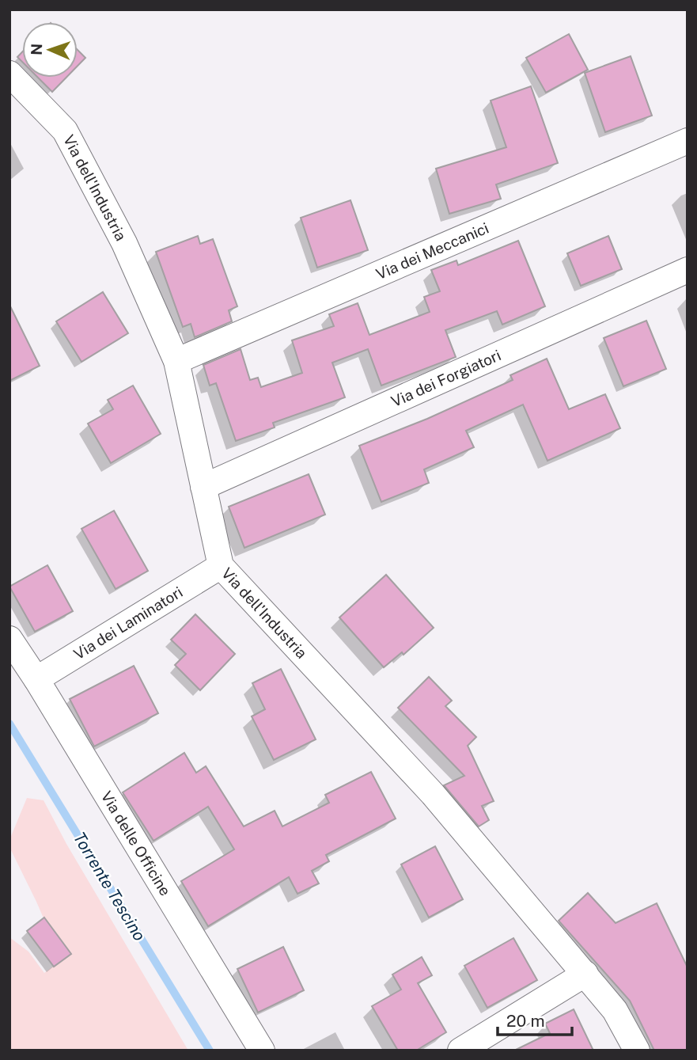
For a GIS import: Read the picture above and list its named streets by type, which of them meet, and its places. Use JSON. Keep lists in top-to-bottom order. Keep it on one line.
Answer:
{"streets":{"street":["Via dell'Industria","Via dei Meccanici","Via dei Forgiatori","Via dei Laminatori","Via delle Officine"]},"crossings":[["Via dell'Industria","Via dei Meccanici"],["Via dell'Industria","Via dei Forgiatori"],["Via dell'Industria","Via dei Laminatori"],["Via dei Laminatori","Via delle Officine"]],"water":["Torrente Tescino"],"scale_bar":"20 m","north":"left"}
